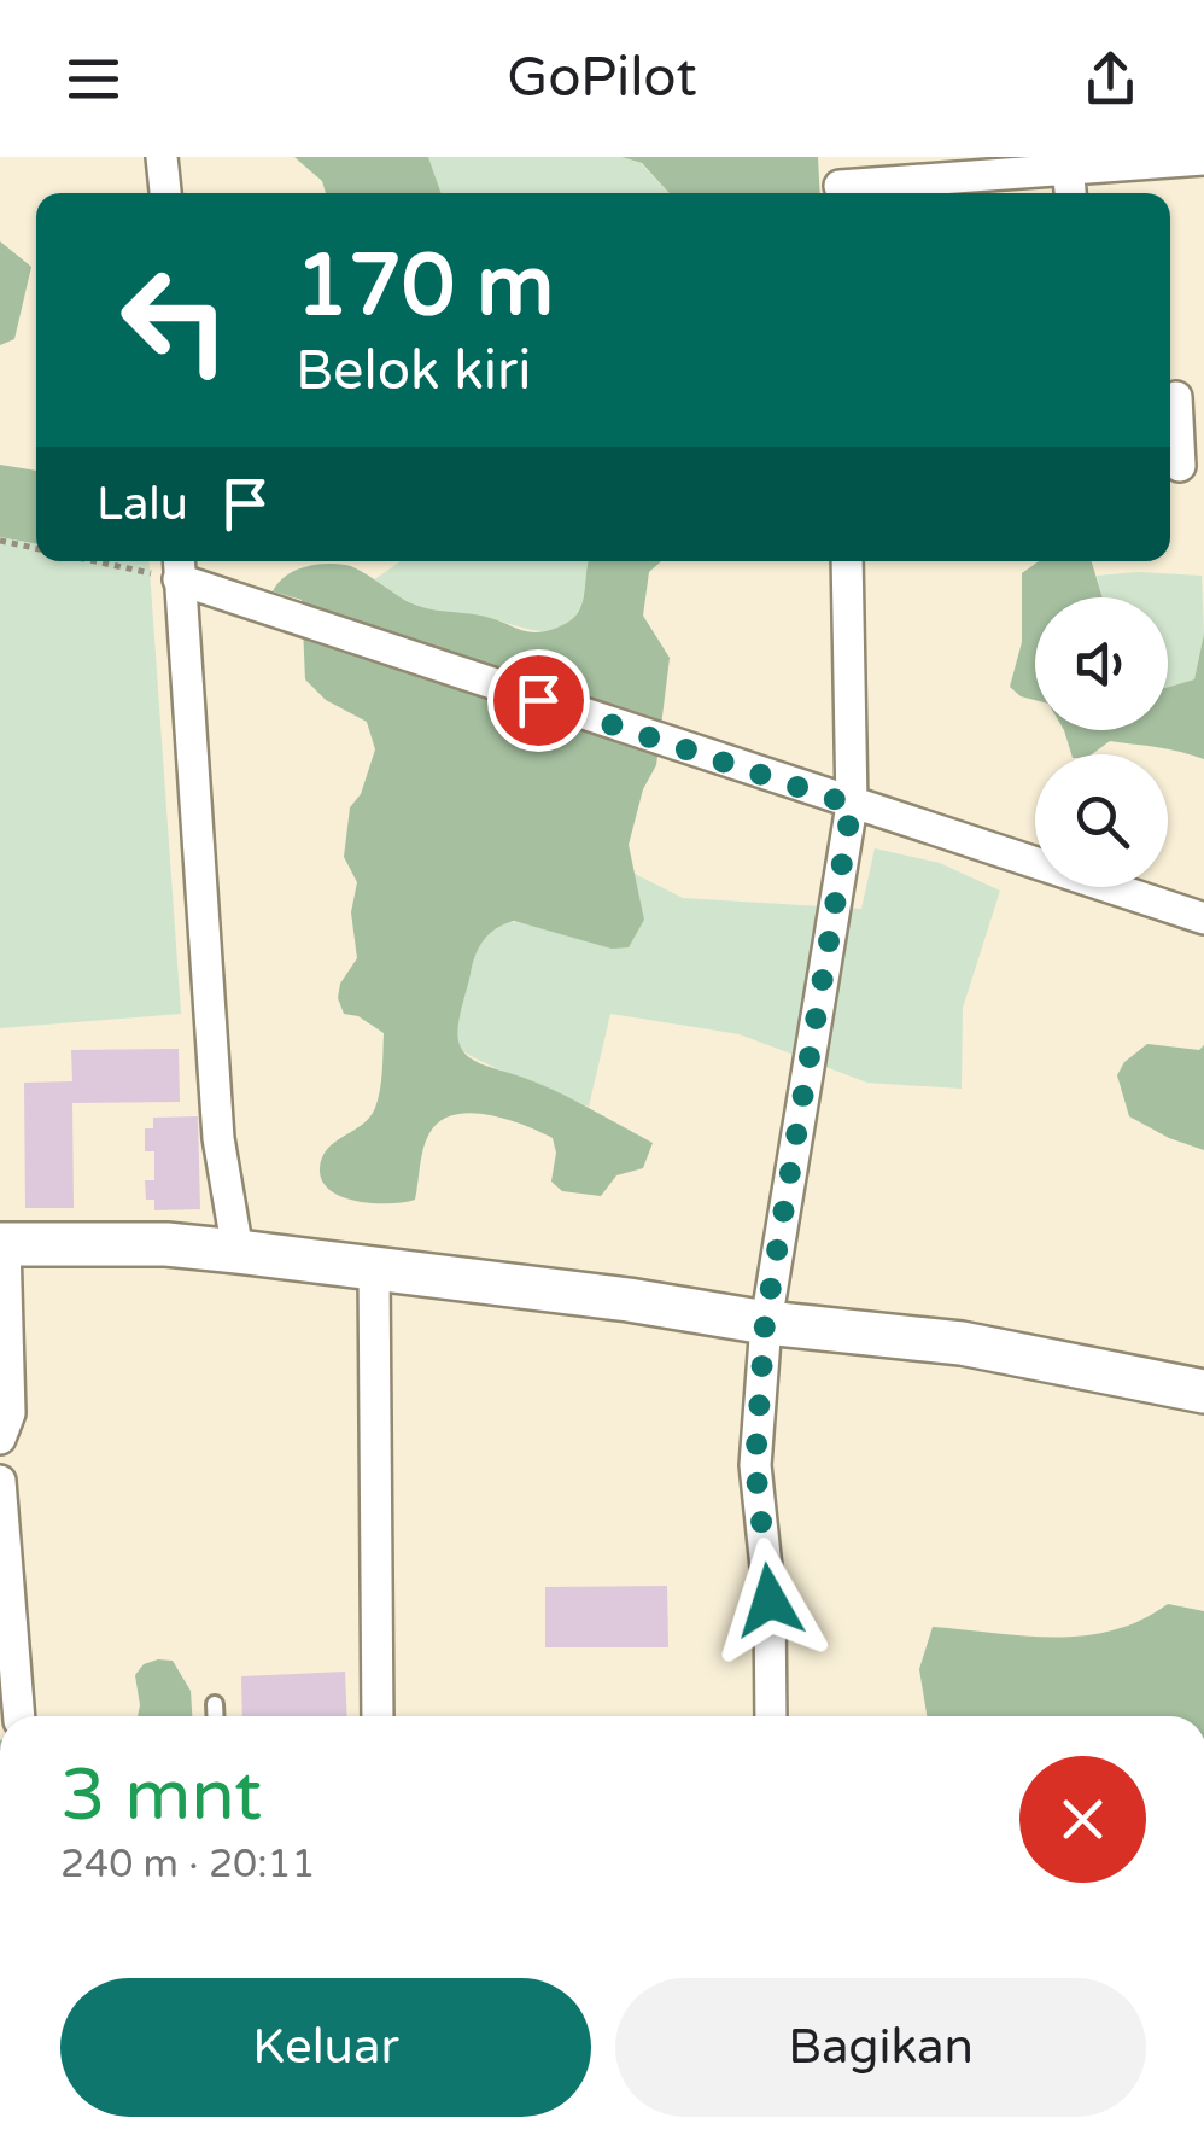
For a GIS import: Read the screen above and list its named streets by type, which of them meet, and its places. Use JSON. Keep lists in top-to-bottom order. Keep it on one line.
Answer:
{"page":{"header":"GoPilot","turn":["170 m","Belok kiri"],"then":"Lalu","heading":["3 mnt","240 m · 20:11"],"buttons":["Keluar","Bagikan"]}}
